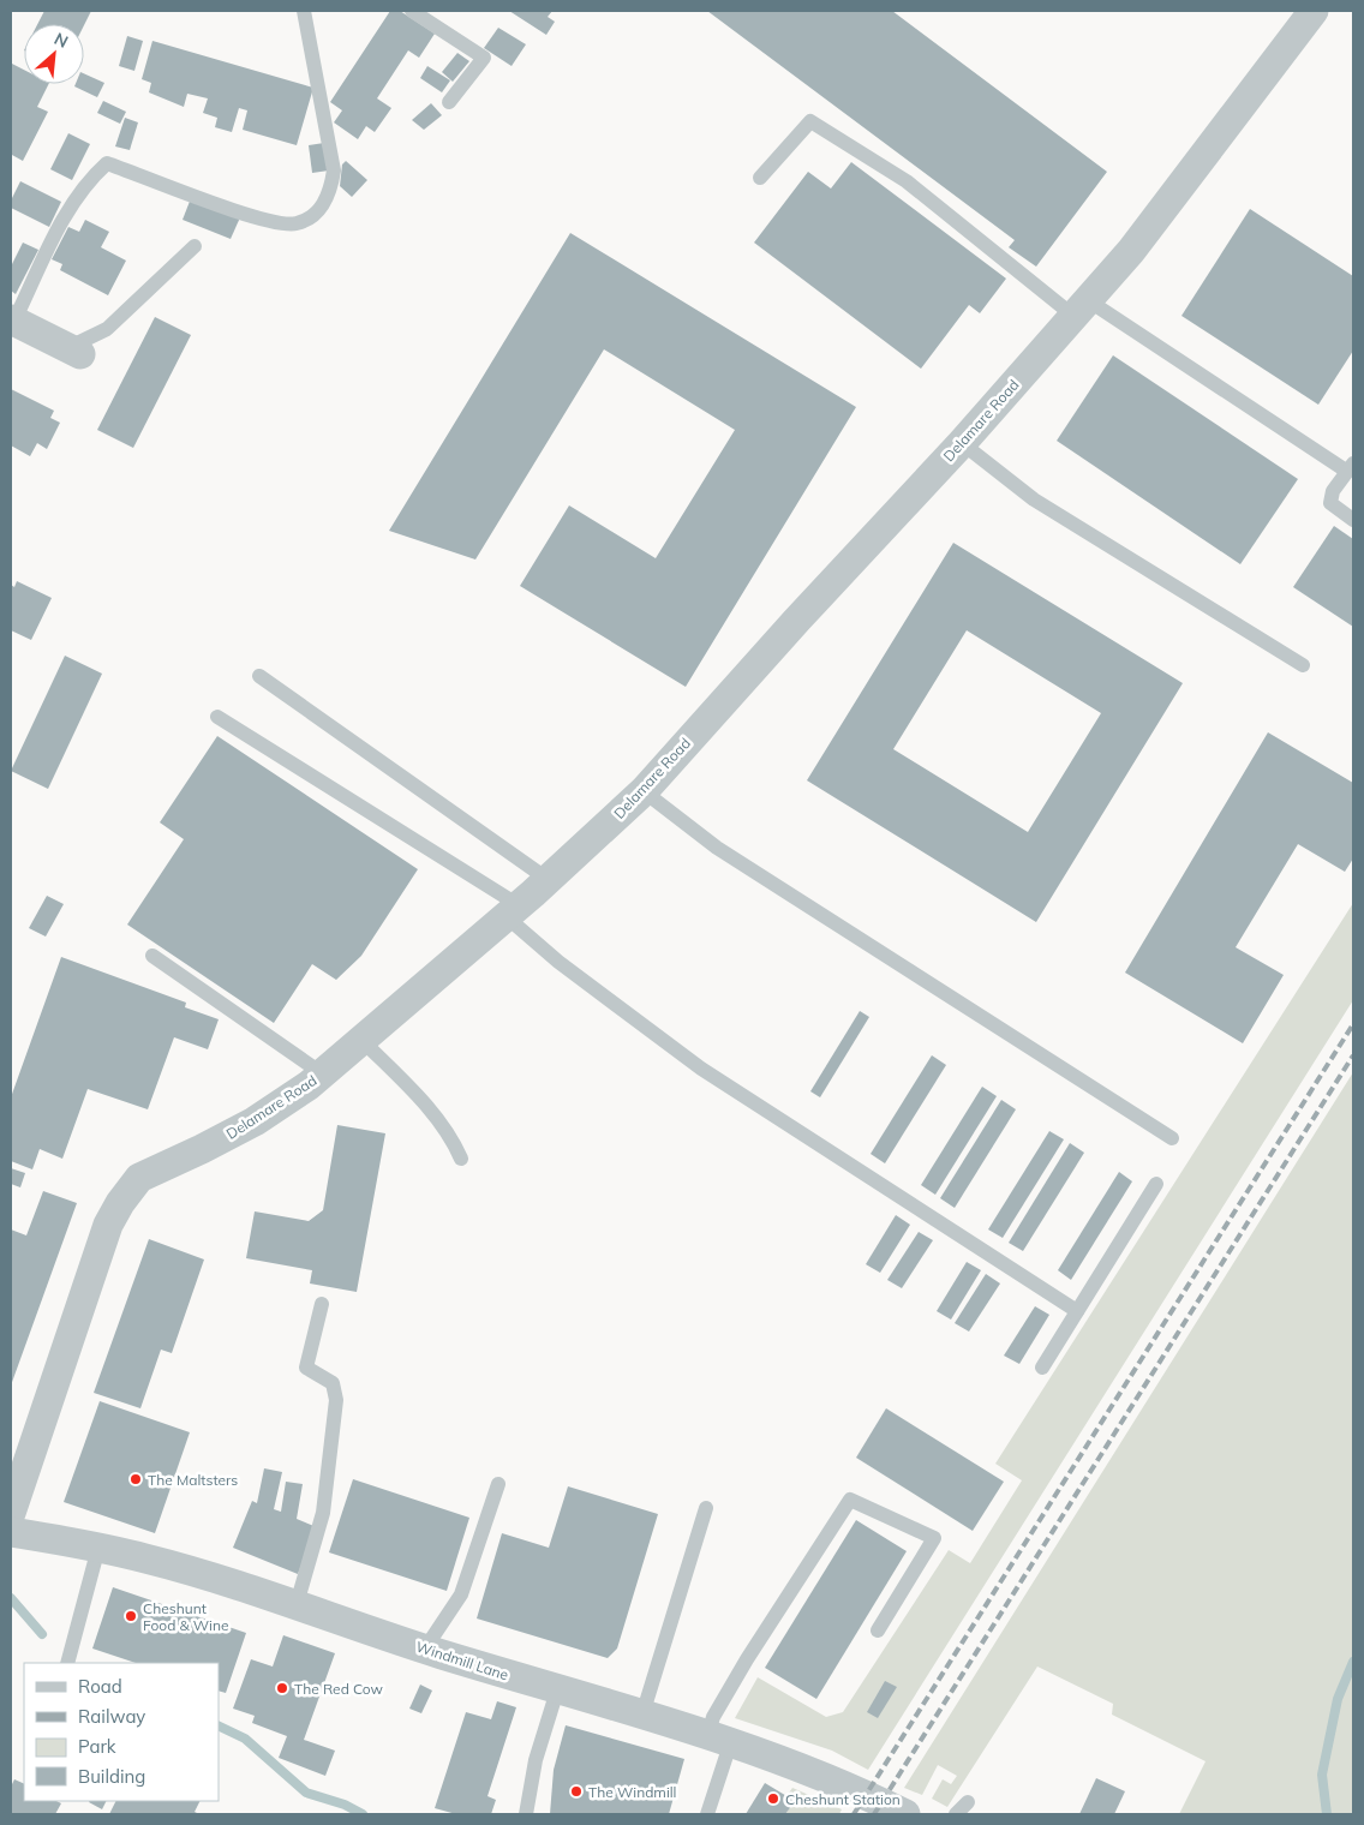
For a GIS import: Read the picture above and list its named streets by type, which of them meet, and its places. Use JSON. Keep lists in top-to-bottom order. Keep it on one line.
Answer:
{"streets":{"street":["Delamare Road","Windmill Lane"]},"places":["The Maltsters","Cheshunt Food & Wine","The Red Cow","The Windmill","Cheshunt Station"],"legend":["Road","Railway","Park","Building"],"north":"top right"}
